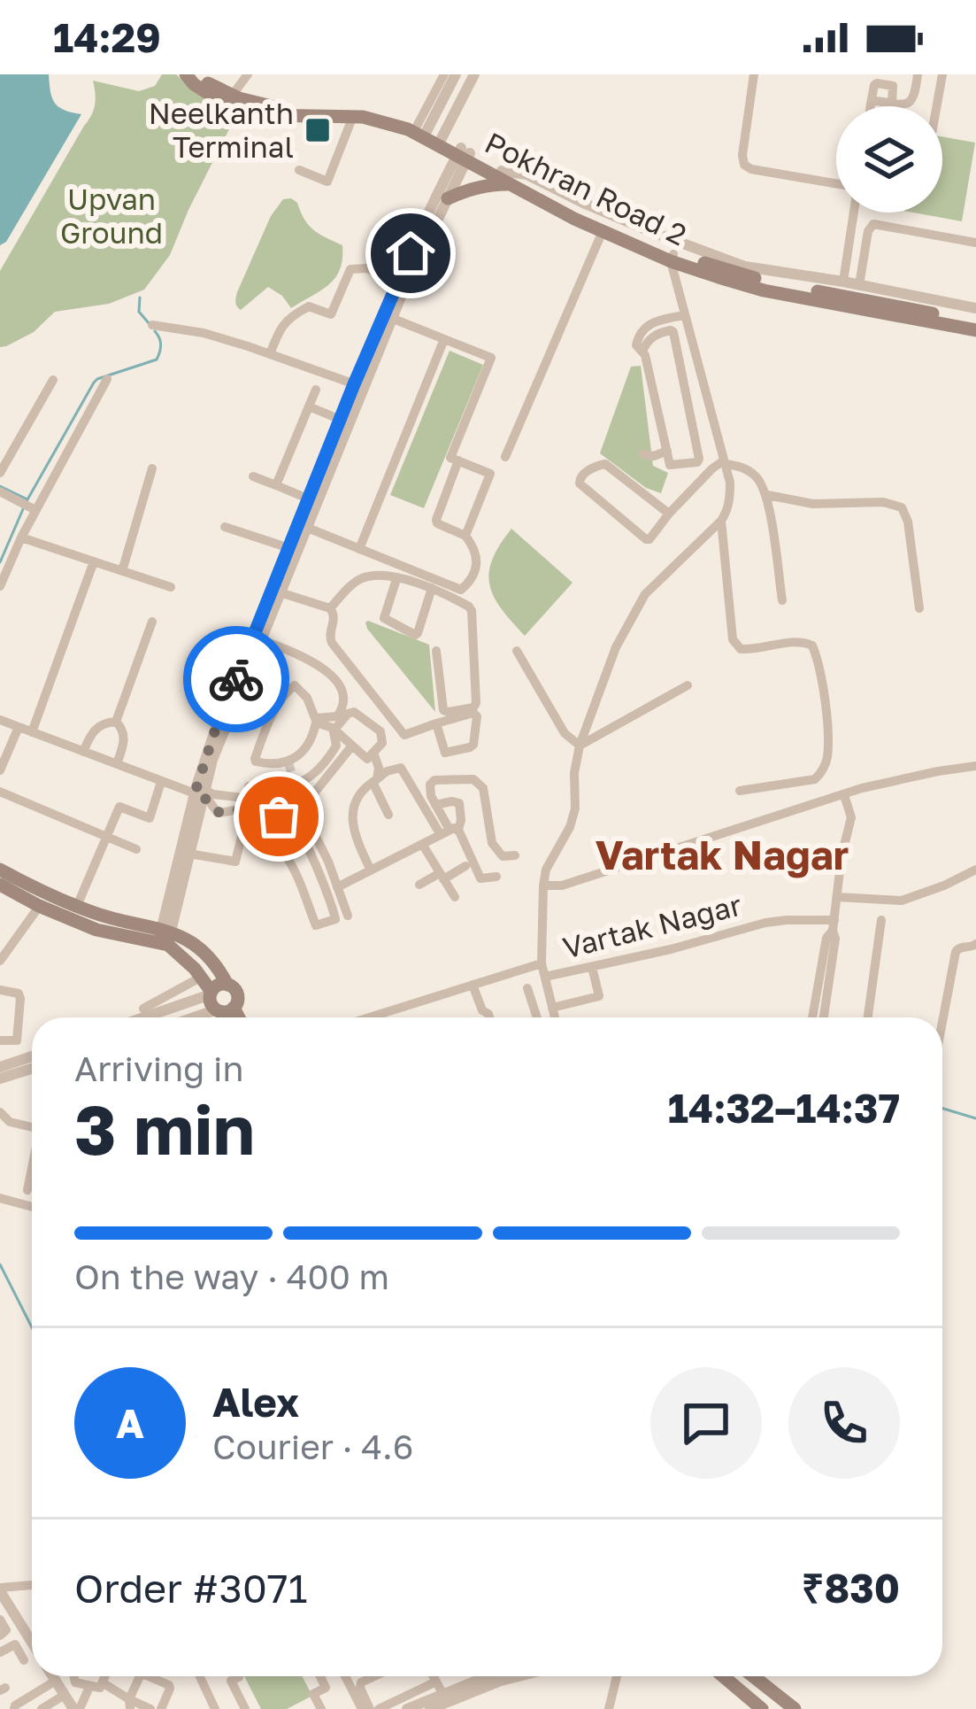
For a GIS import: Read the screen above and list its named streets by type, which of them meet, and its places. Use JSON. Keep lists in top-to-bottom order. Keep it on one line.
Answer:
{"streets":{"main road":["Pokhran Road 2"],"street":["Vartak Nagar"]},"districts":["Vartak Nagar"],"parks":["Upvan Ground"],"places":{"transit":["Neelkanth Terminal"]},"page":{"status":"14:29","heading":["3 min","Arriving in","14:32–14:37"],"panel":["Alex","Courier · 4.6","Order #3071","₹830"],"bar":"On the way · 400 m","round":"A"}}
